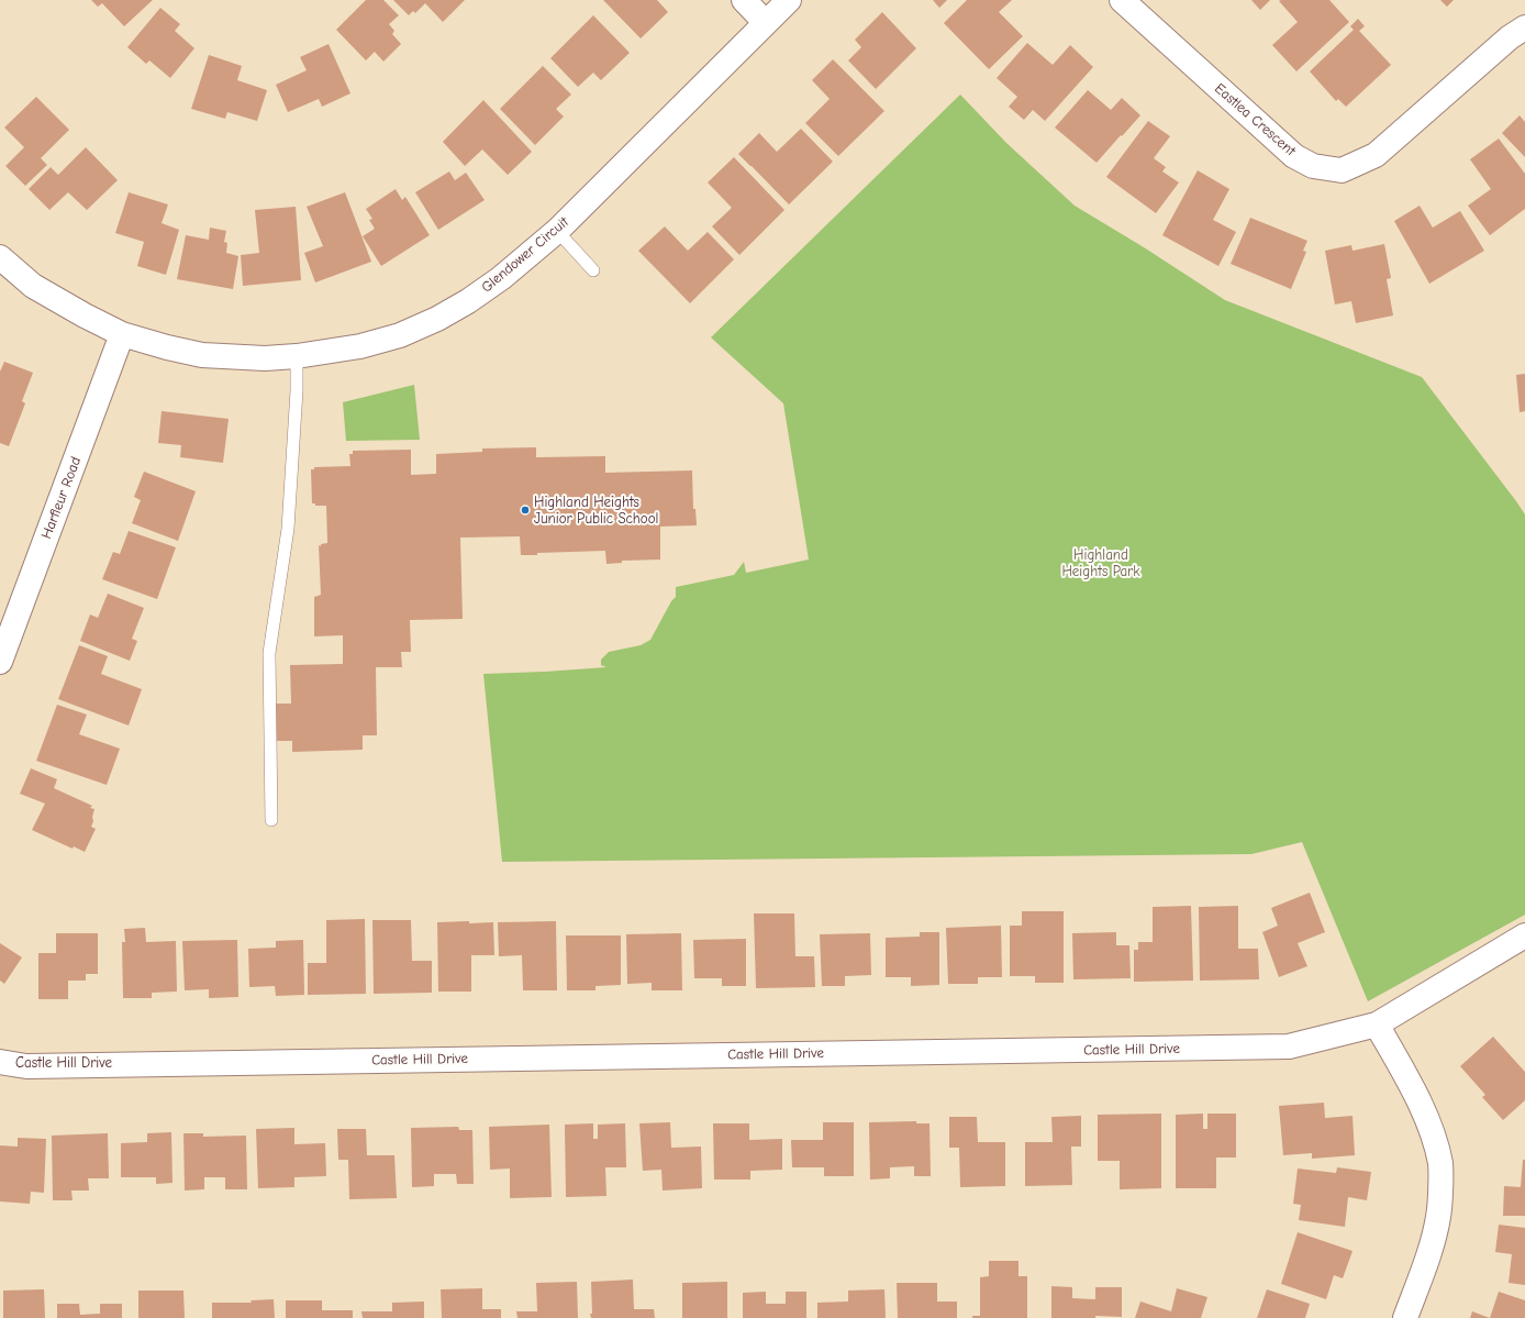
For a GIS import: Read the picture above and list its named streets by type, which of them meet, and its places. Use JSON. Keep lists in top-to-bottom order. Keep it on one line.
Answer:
{"streets":{"street":["Eastlea Crescent","Glendower Circuit","Harfleur Road","Castle Hill Drive"]},"crossings":[["Glendower Circuit","Harfleur Road"]],"parks":["Highland Heights Park"],"places":["Highland Heights Junior Public School"]}
